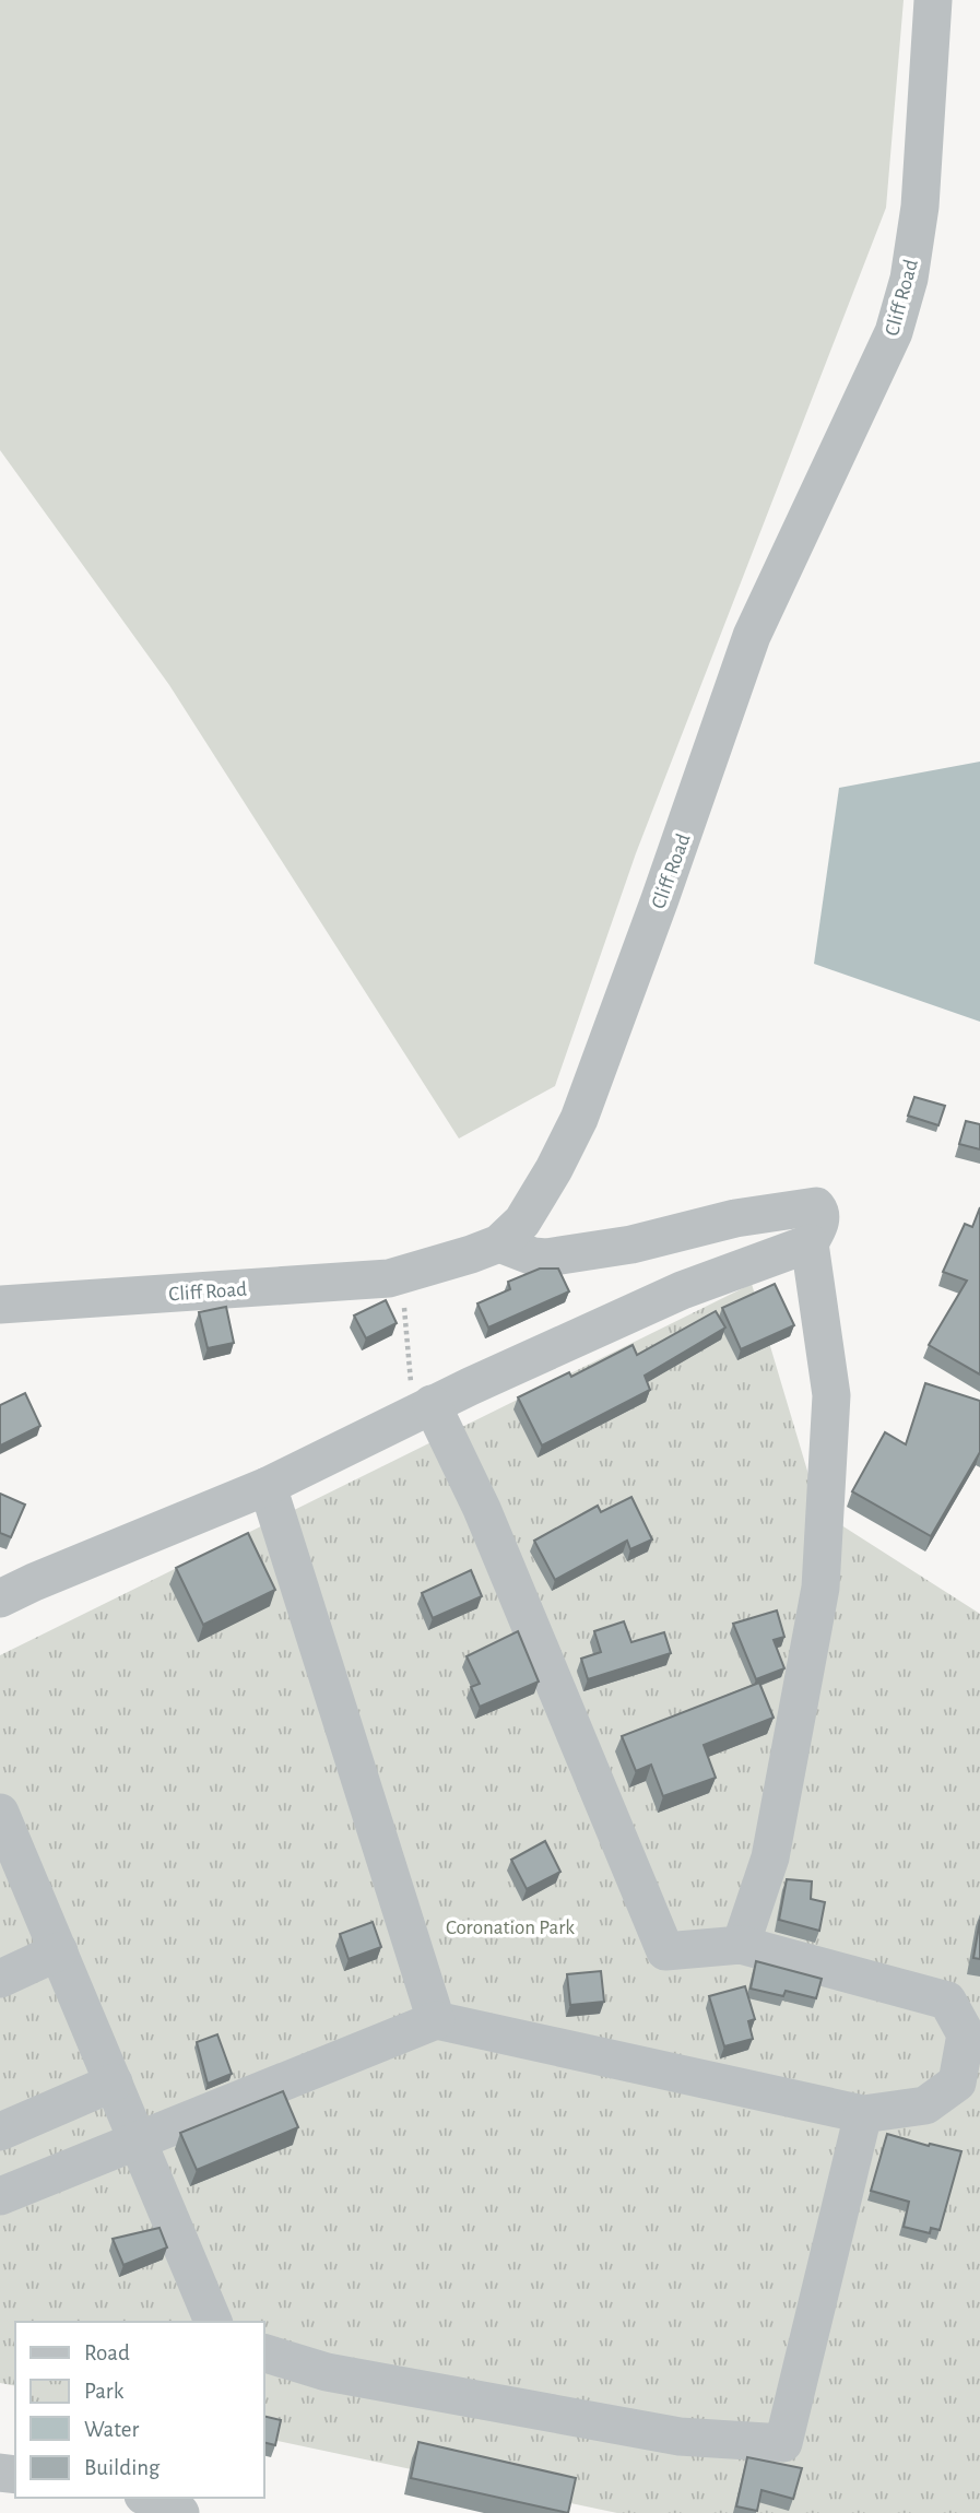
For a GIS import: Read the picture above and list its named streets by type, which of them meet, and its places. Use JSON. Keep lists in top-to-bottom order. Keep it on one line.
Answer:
{"streets":{"street":["Cliff Road"]},"parks":["Coronation Park"],"legend":["Road","Park","Water","Building"]}
